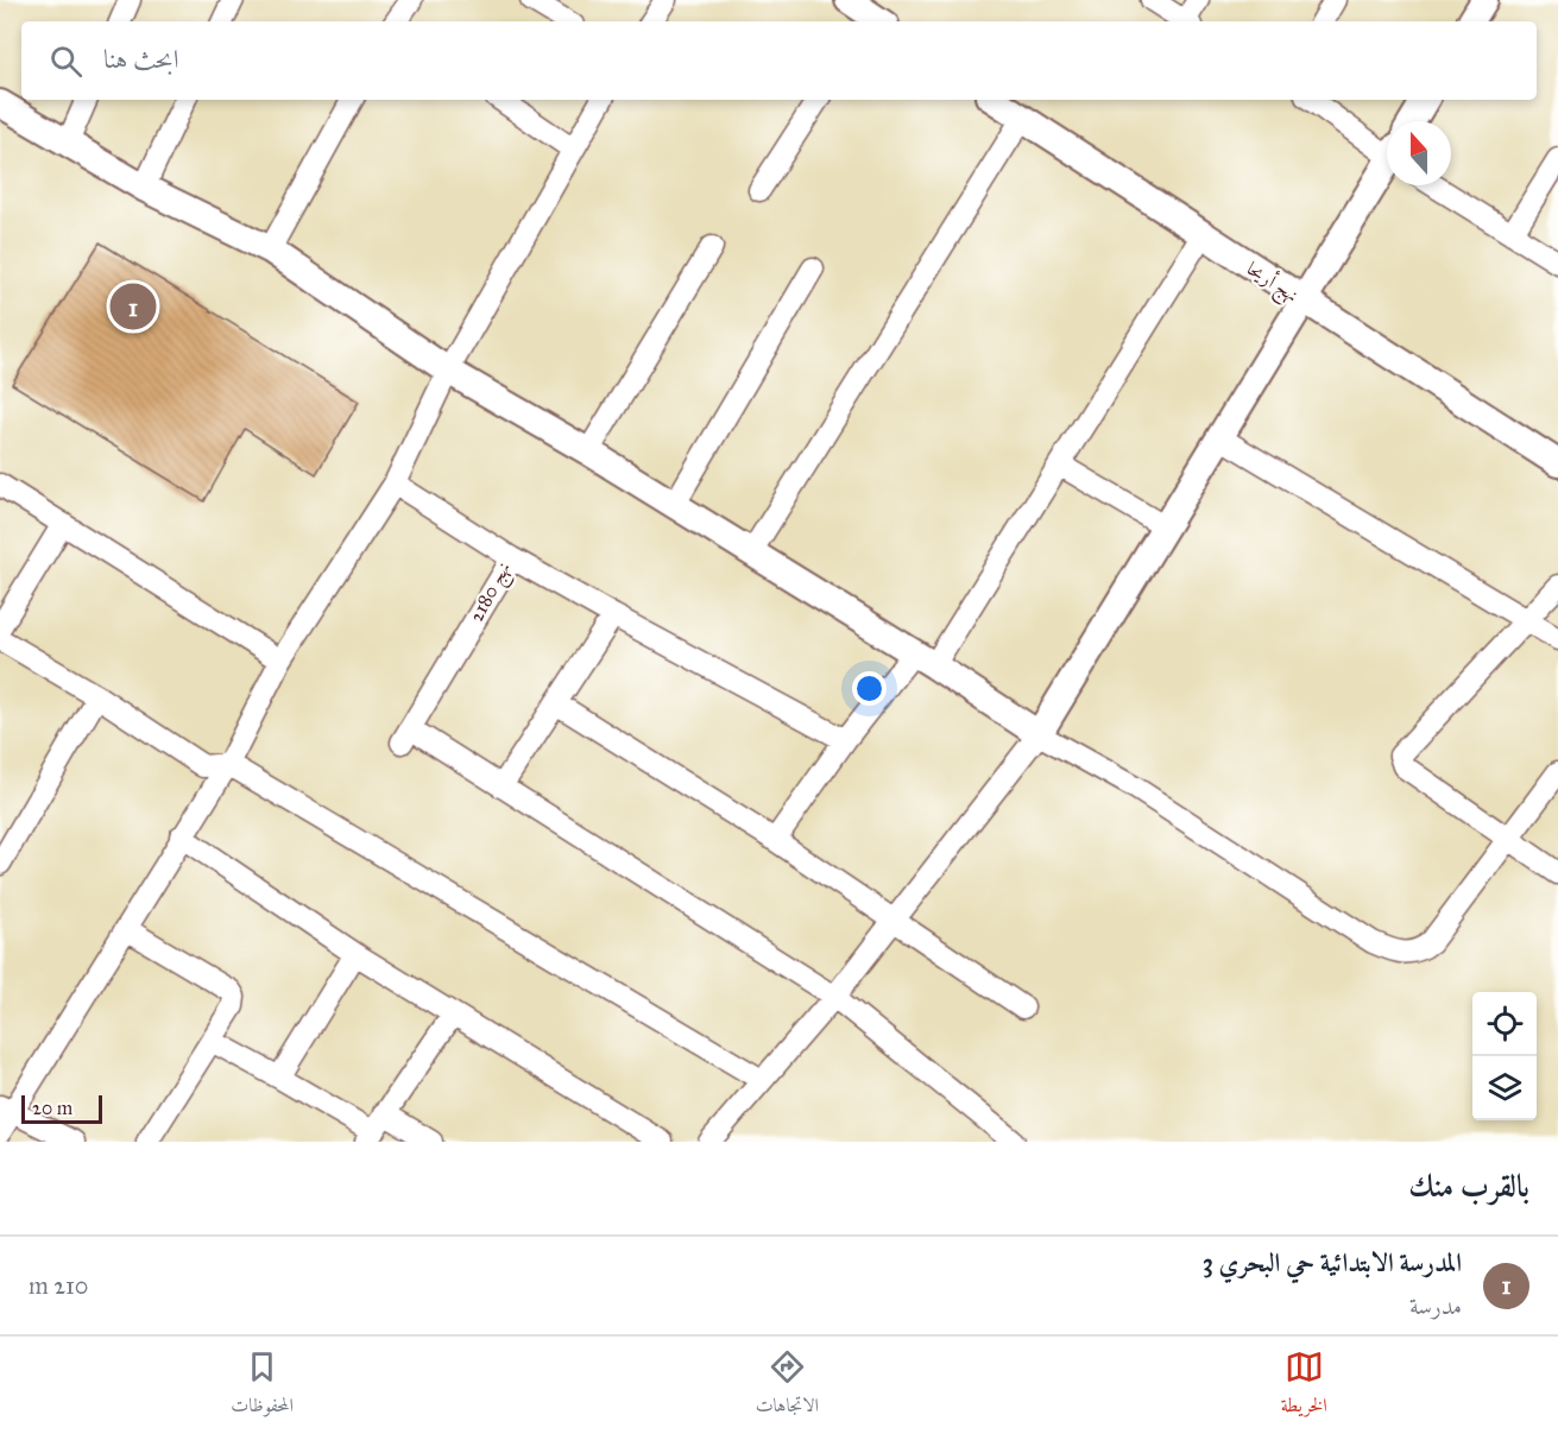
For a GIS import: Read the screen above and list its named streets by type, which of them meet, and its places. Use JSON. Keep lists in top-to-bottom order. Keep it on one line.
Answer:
{"streets":{"street":["نهج أريحا","نهج 2180"]},"scale_bar":"20 m","north":"top","page":{"search":"ابحث هنا","pins":"1","scale":"20 m","heading":"بالقرب منك","list":[{"mark":"1","name":"المدرسة الابتدائية حي البحري 3","note":"مدرسة","value":"210 m"}],"nav":["الخريطة","الاتجاهات","المحفوظات"]}}
